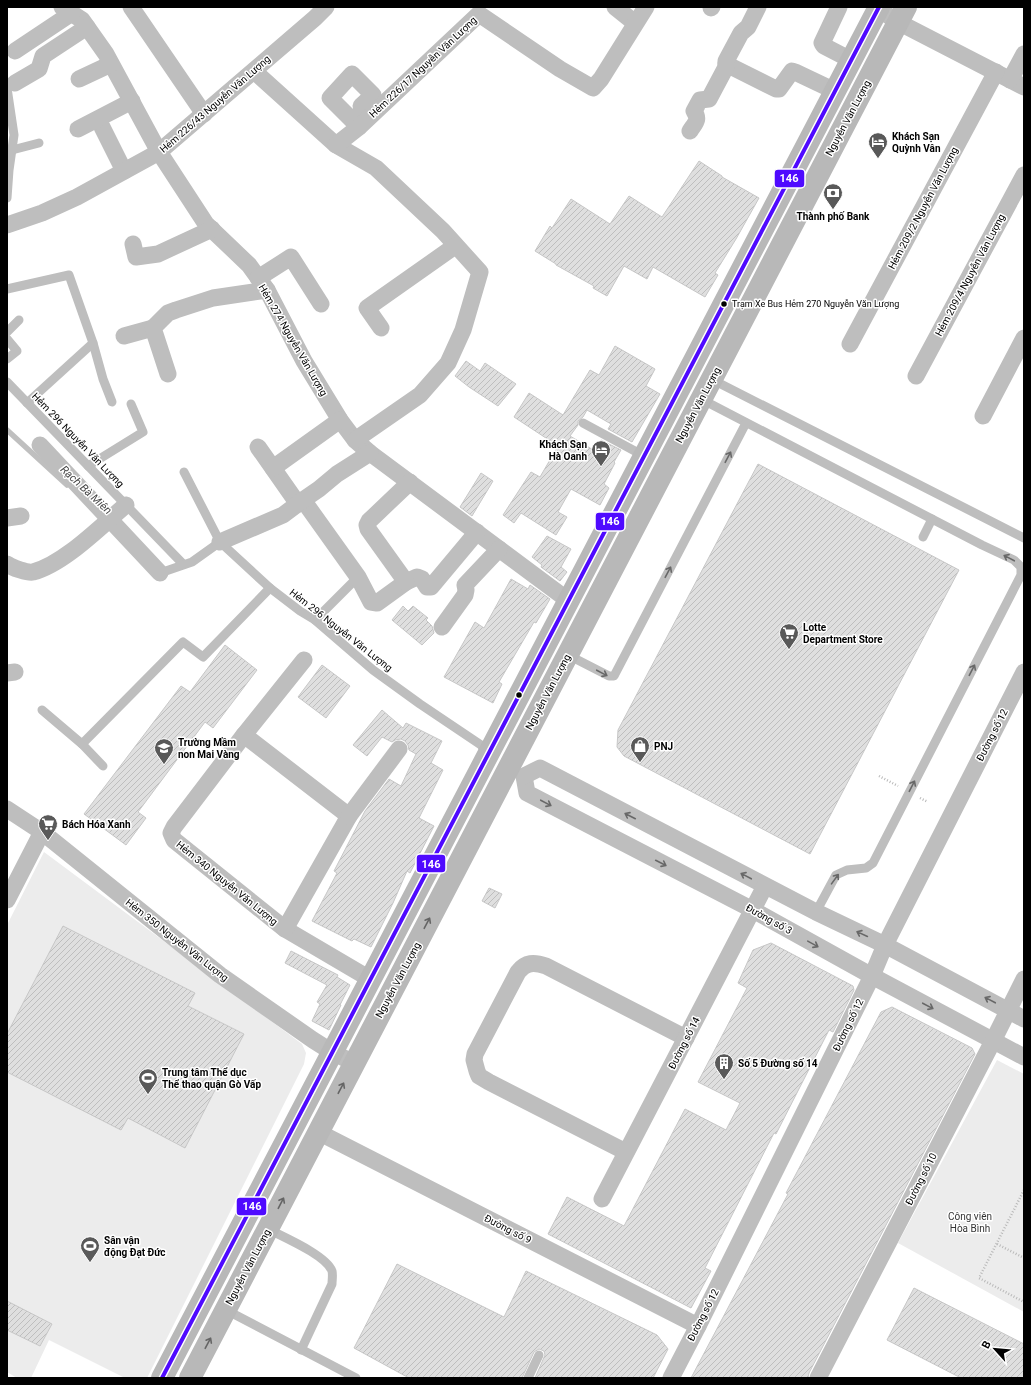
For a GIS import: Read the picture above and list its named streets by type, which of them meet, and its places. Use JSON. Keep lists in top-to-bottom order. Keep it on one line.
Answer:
{"streets":{"street":["Hẻm 226/17 Nguyễn Văn Lượng","Hẻm 226/43 Nguyễn Văn Lượng","Nguyễn Văn Lượng","Hẻm 209/2 Nguyễn Văn Lượng","Hẻm 209/4 Nguyễn Văn Lượng","Hẻm 274 Nguyễn Văn Lượng","Đường số 12","Hẻm 340 Nguyễn Văn Lượng","Đường số 3","Hẻm 350 Nguyễn Văn Lượng","Đường số 14","Đường số 10","Đường số 9"],"lane":["Hẻm 296 Nguyễn Văn Lượng"]},"crossings":[["Hẻm 226/43 Nguyễn Văn Lượng","Hẻm 274 Nguyễn Văn Lượng"],["Nguyễn Văn Lượng","Đường số 3"],["Nguyễn Văn Lượng","Hẻm 350 Nguyễn Văn Lượng"],["Nguyễn Văn Lượng","Đường số 9"],["Đường số 12","Đường số 3"],["Đường số 12","Đường số 9"],["Đường số 3","Đường số 14"],["Đường số 3","Đường số 10"]],"water":["Rạch Bà Miên"],"parks":["Công viên Hòa Bình"],"places":{"hotel":["Khách Sạn Quỳnh Vân","Khách Sạn Hà Oanh"],"bank":["Thành phố Bank"],"other":["Trạm Xe Bus Hẻm 270 Nguyễn Văn Lượng"],"supermarket":["Lotte Department Store","Bách Hóa Xanh"],"shop":["PNJ"],"school or university":["Trường Mầm non Mai Vàng"],"building":["Số 5 Đường số 14"],"sports":["Trung tâm Thể dục Thể thao quận Gò Vấp","Sân vận động Đạt Đức"]},"lines":["transit line 146"],"north":"top left"}
